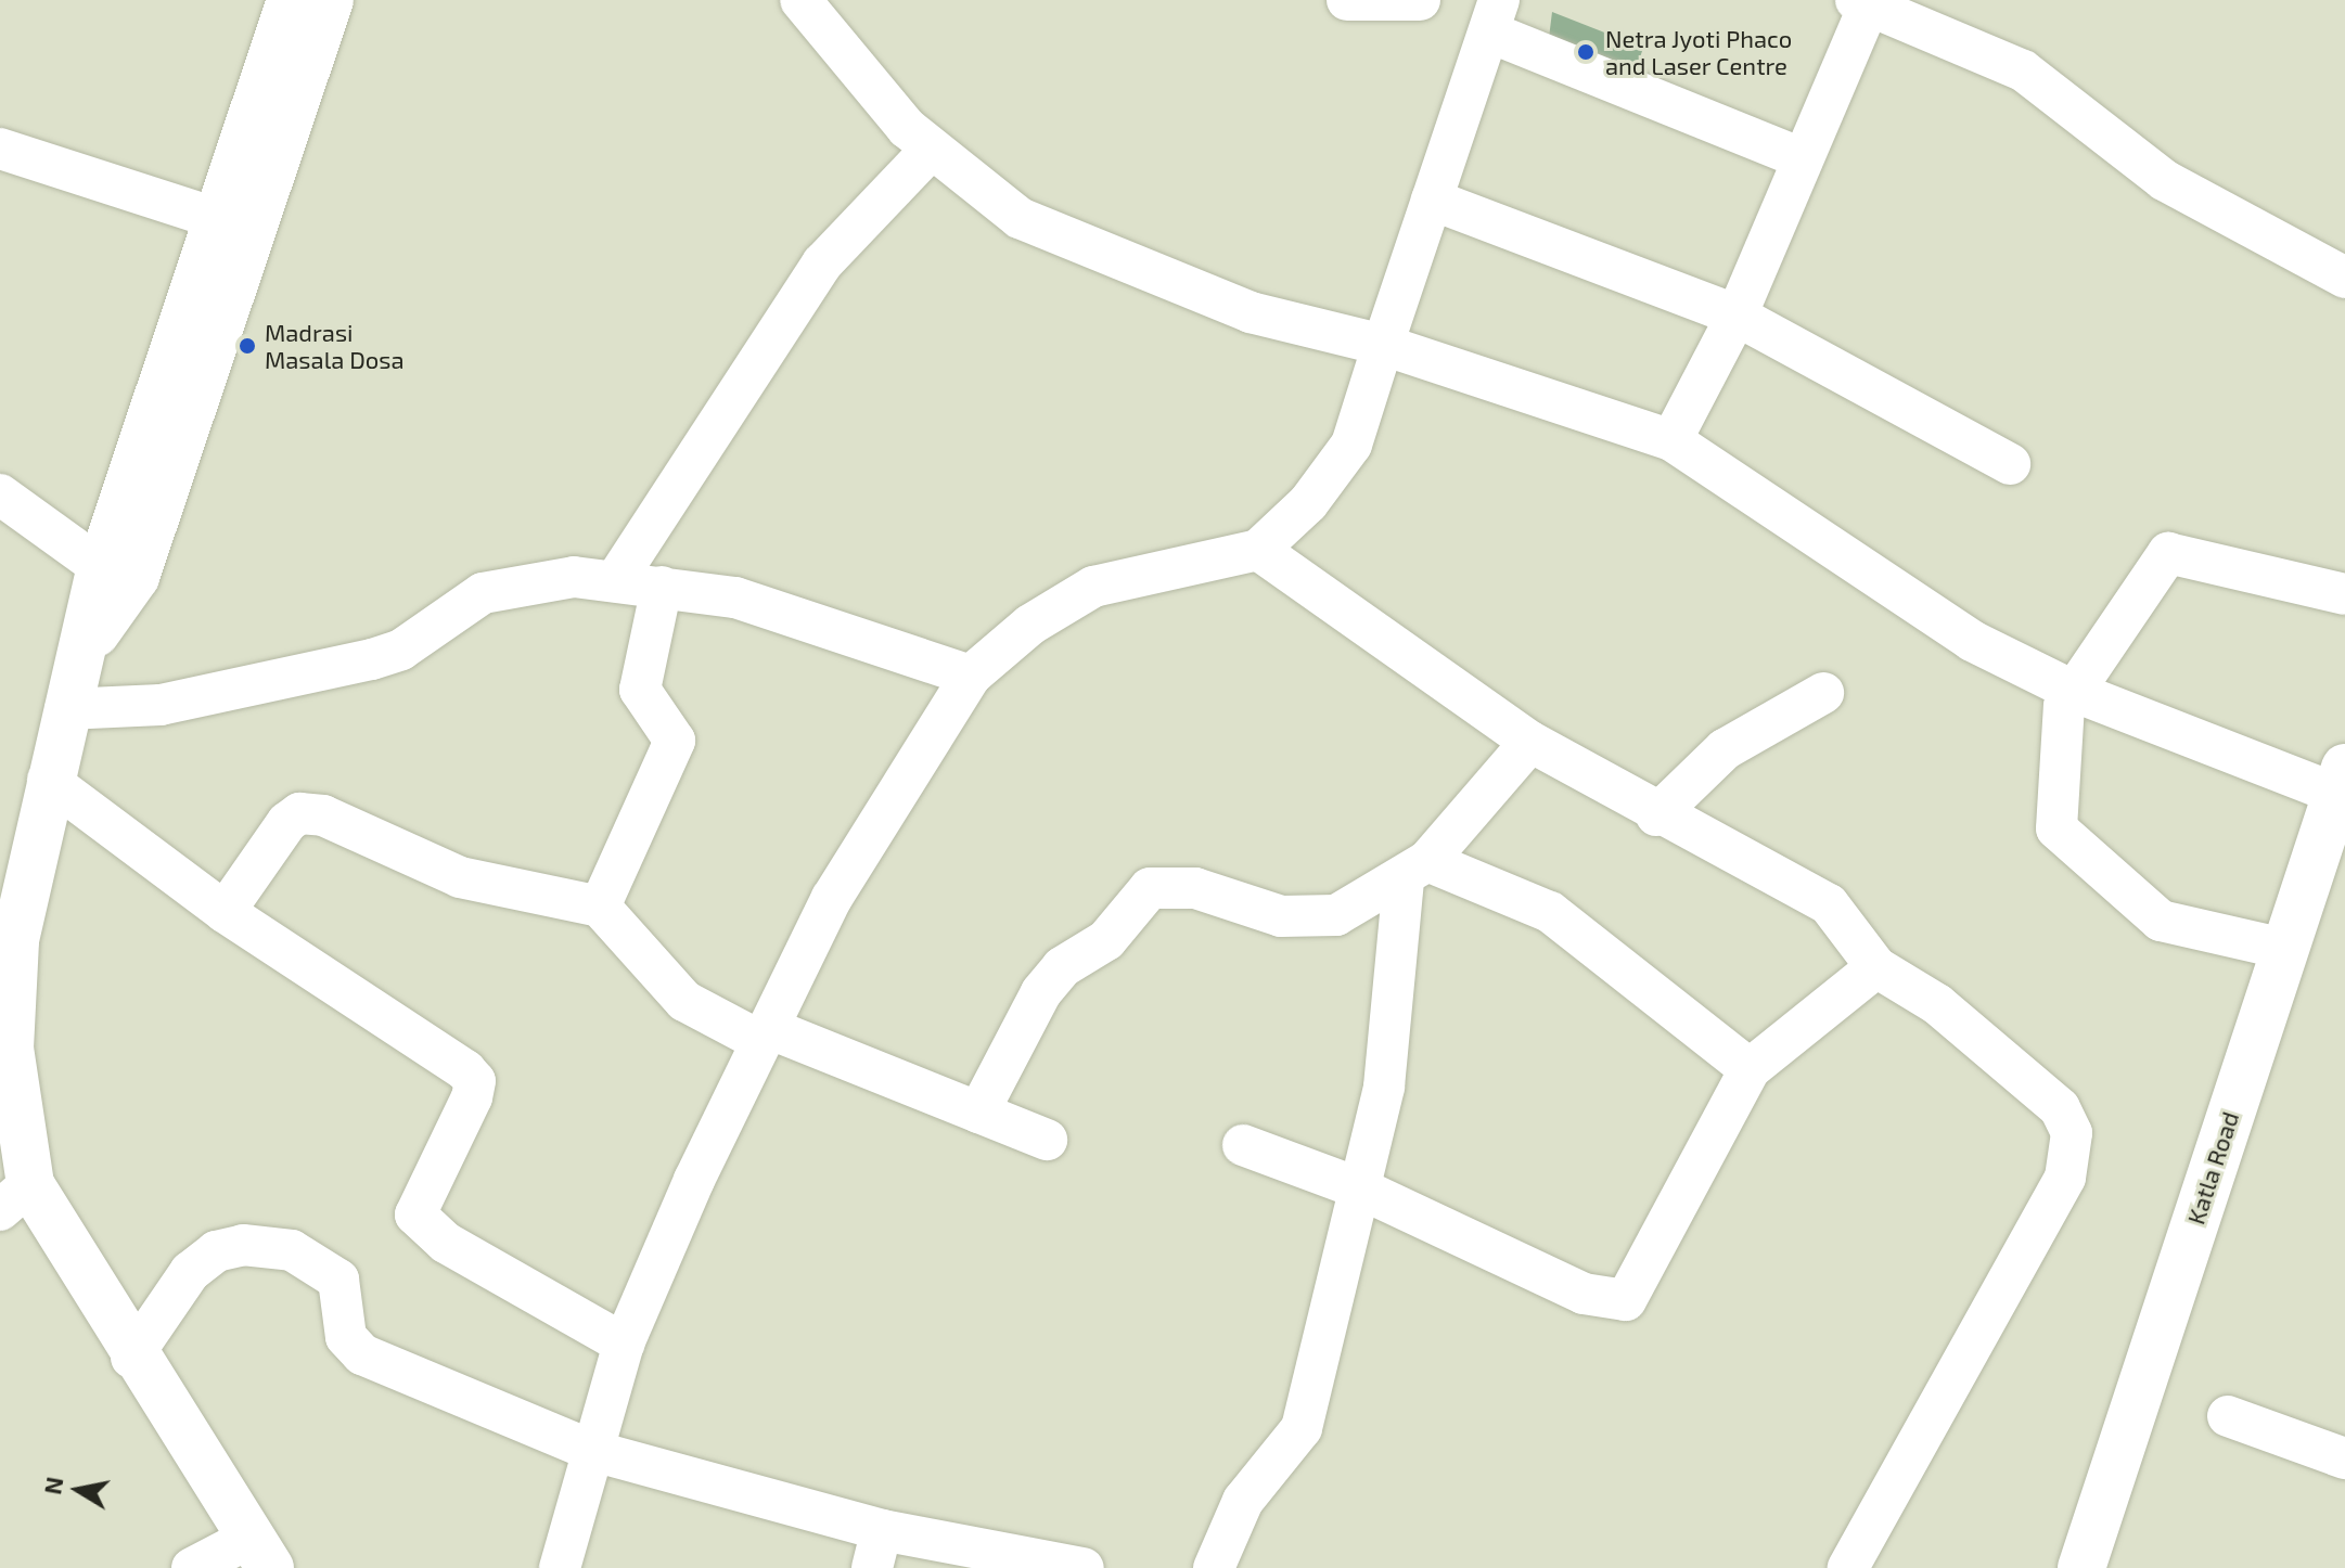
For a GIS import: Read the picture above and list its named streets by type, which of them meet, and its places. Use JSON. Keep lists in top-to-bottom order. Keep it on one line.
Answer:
{"streets":{"main road":["Katla Road"]},"places":["Netra Jyoti Phaco and Laser Centre","Madrasi Masala Dosa"],"north":"left"}
